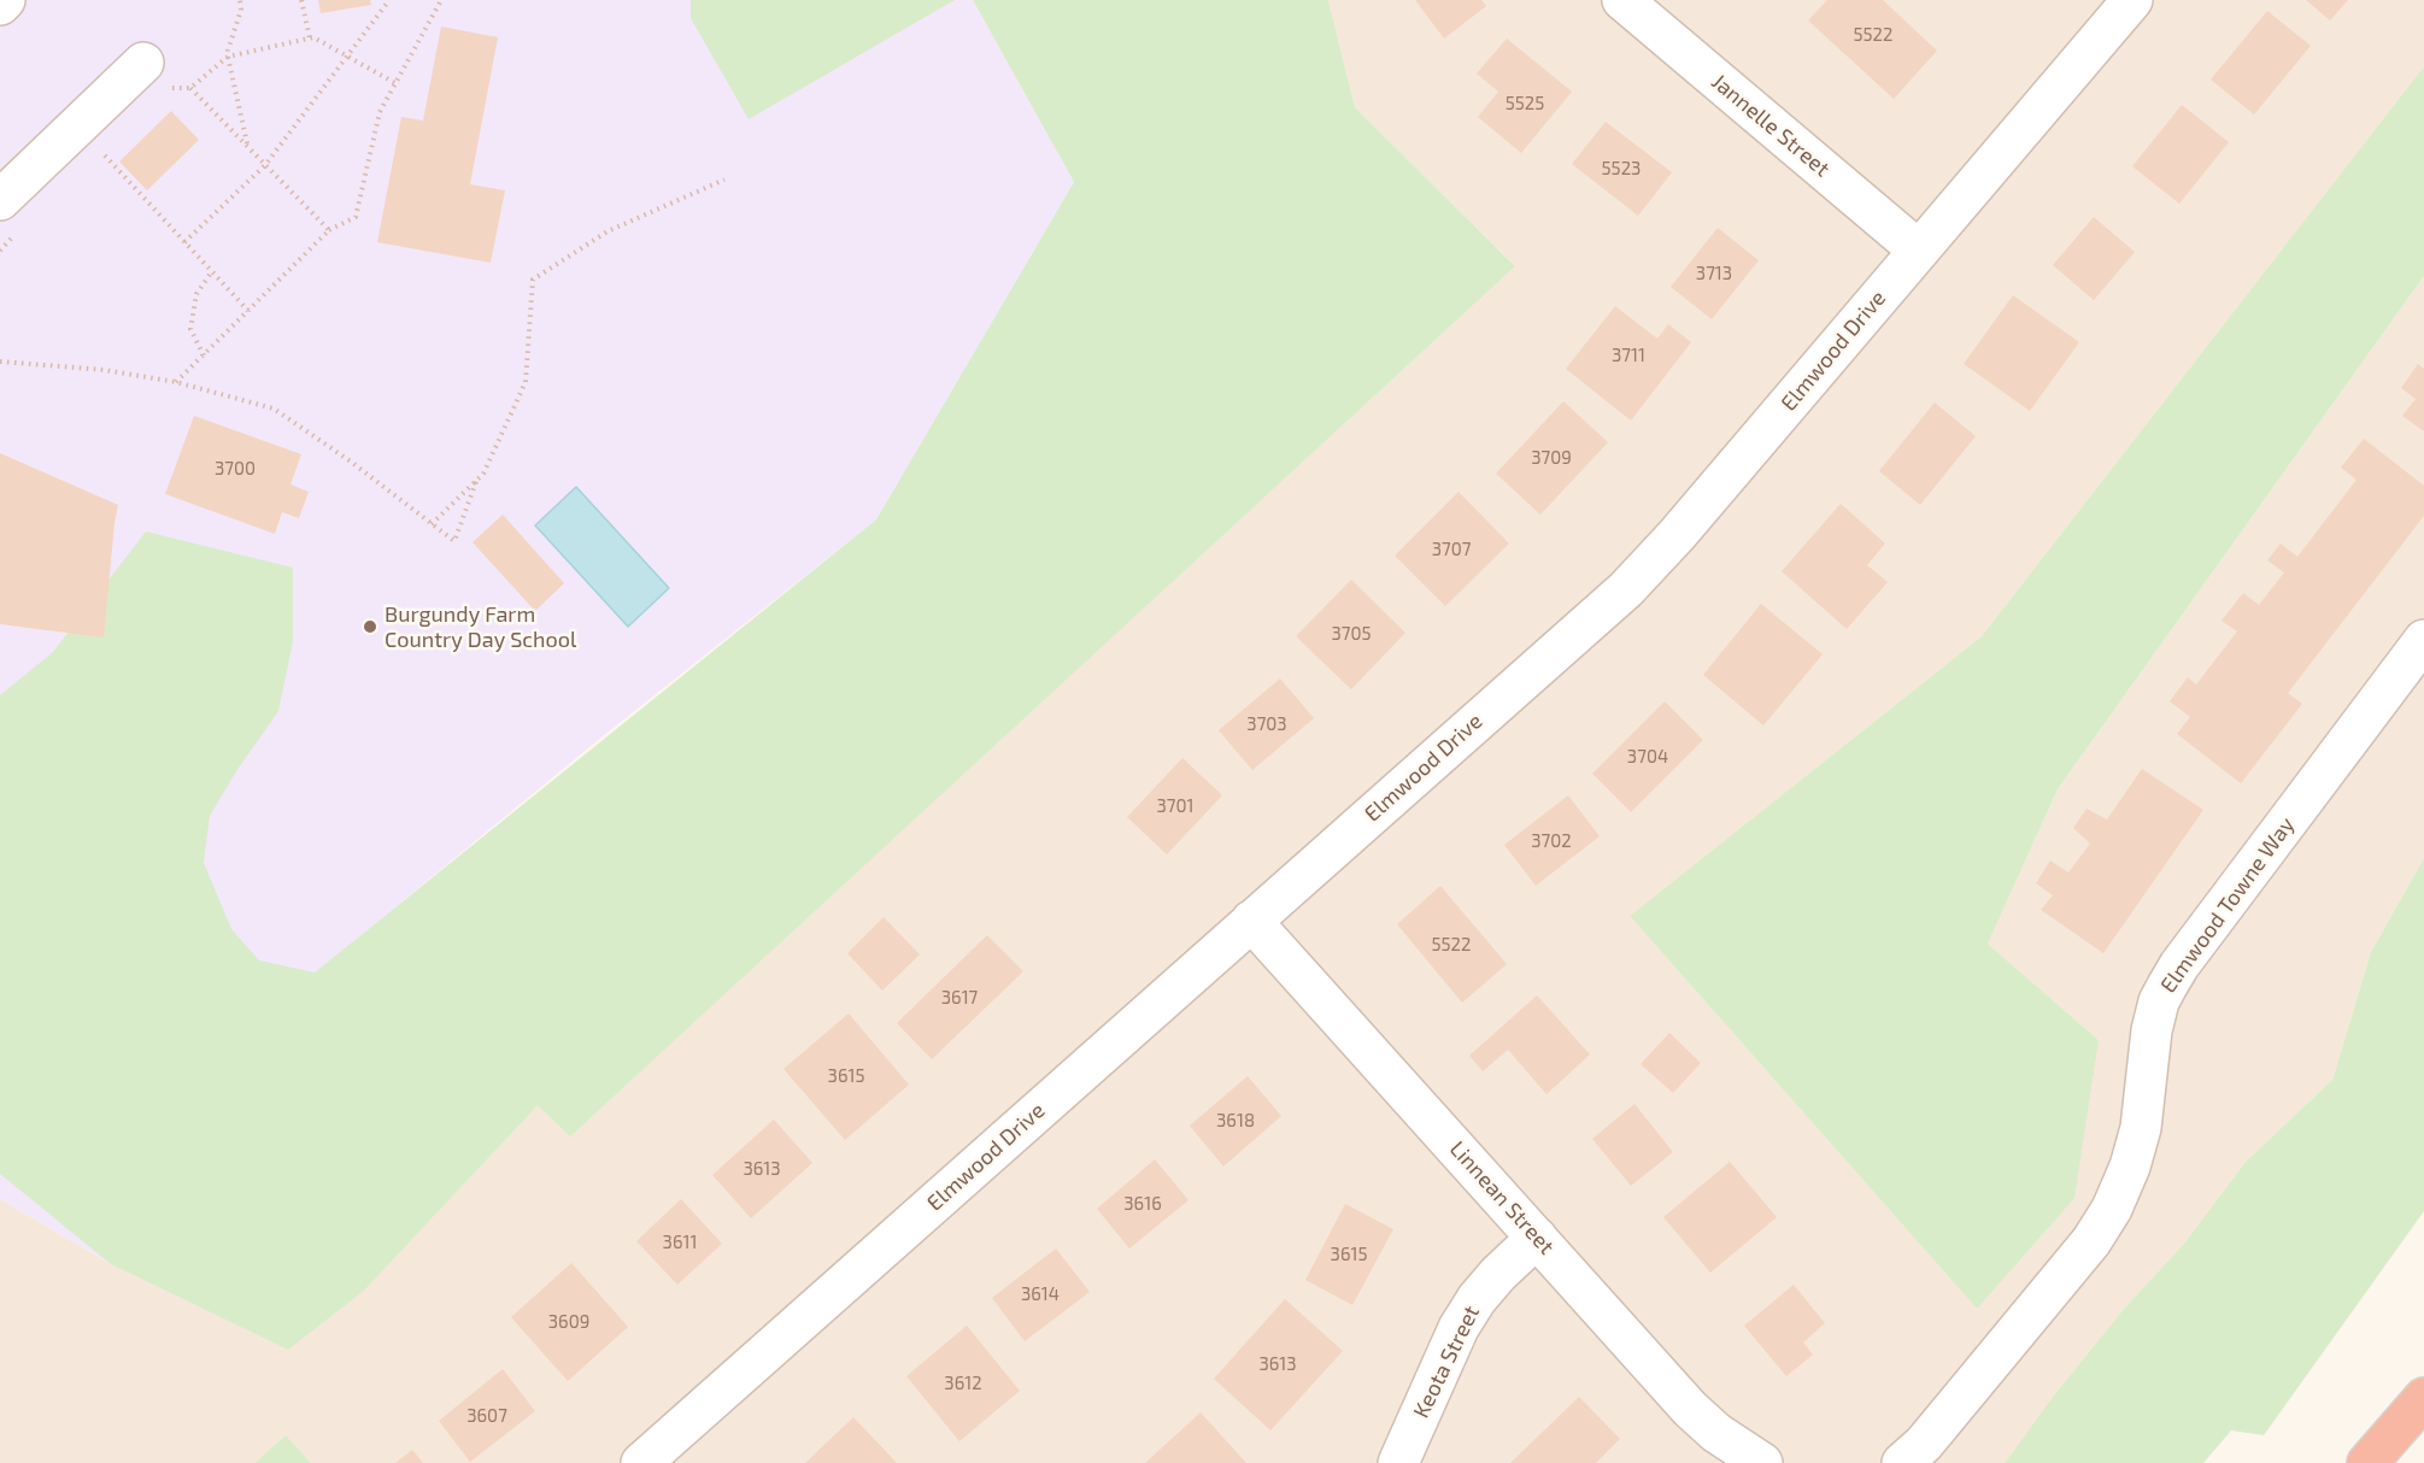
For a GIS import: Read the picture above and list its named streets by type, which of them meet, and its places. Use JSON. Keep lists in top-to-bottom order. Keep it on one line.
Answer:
{"streets":{"street":["Jannelle Street","Elmwood Drive","Elmwood Towne Way","Linnean Street","Keota Street"]},"crossings":[["Jannelle Street","Elmwood Drive"],["Elmwood Drive","Linnean Street"],["Linnean Street","Keota Street"]],"places":["Burgundy Farm Country Day School"],"house_numbers":["5522","5525","5523","3713","3711","3709","3700","3707","3705","3703","3704","3701","3702","5522","3617","3615","3618","3613","3616","3611","3615","3614","3609","3613","3612","3607"]}
